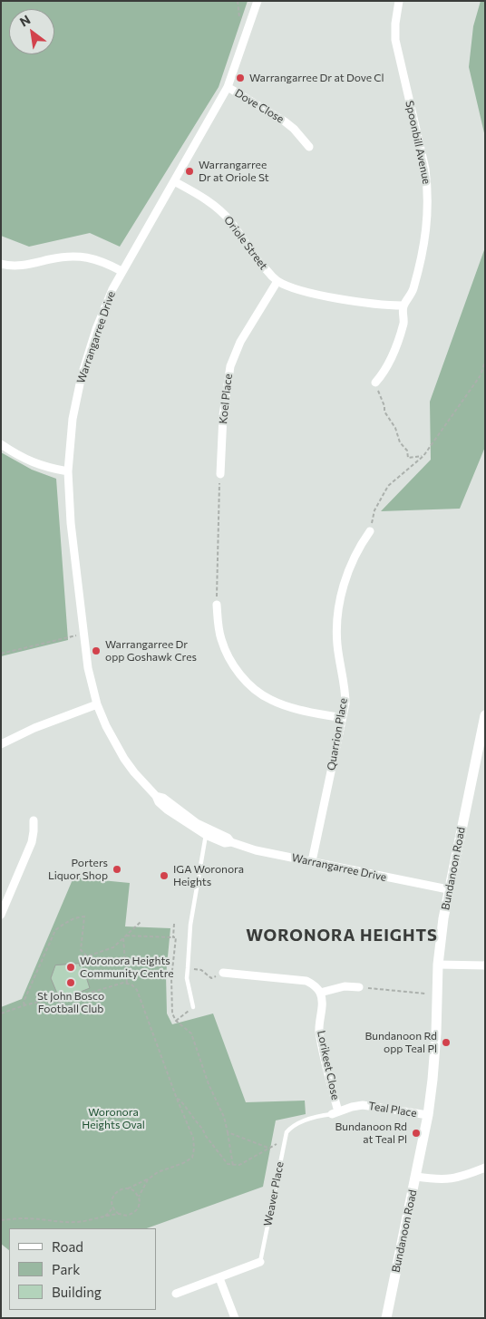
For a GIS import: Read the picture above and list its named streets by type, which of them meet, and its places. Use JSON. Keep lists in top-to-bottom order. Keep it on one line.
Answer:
{"streets":{"street":["Dove Close","Spoonbill Avenue","Oriole Street","Warrangarree Drive","Koel Place","Quarrion Place","Bundanoon Road","Lorikeet Close","Teal Place","Weaver Place"]},"crossings":[["Dove Close","Warrangarree Drive"],["Spoonbill Avenue","Oriole Street"],["Oriole Street","Warrangarree Drive"],["Oriole Street","Koel Place"],["Warrangarree Drive","Quarrion Place"],["Warrangarree Drive","Bundanoon Road"],["Bundanoon Road","Teal Place"],["Lorikeet Close","Teal Place"],["Lorikeet Close","Weaver Place"],["Teal Place","Weaver Place"]],"districts":["WORONORA HEIGHTS"],"parks":["Woronora Heights Oval"],"places":["Warrangarree Dr at Dove Cl","Warrangarree Dr at Oriole St","Warrangarree Dr opp Goshawk Cres","Porters Liquor Shop","IGA Woronora Heights","Woronora Heights Community Centre","St John Bosco Football Club","Bundanoon Rd opp Teal Pl","Bundanoon Rd at Teal Pl"],"legend":["Road","Park","Building"],"north":"top left"}
